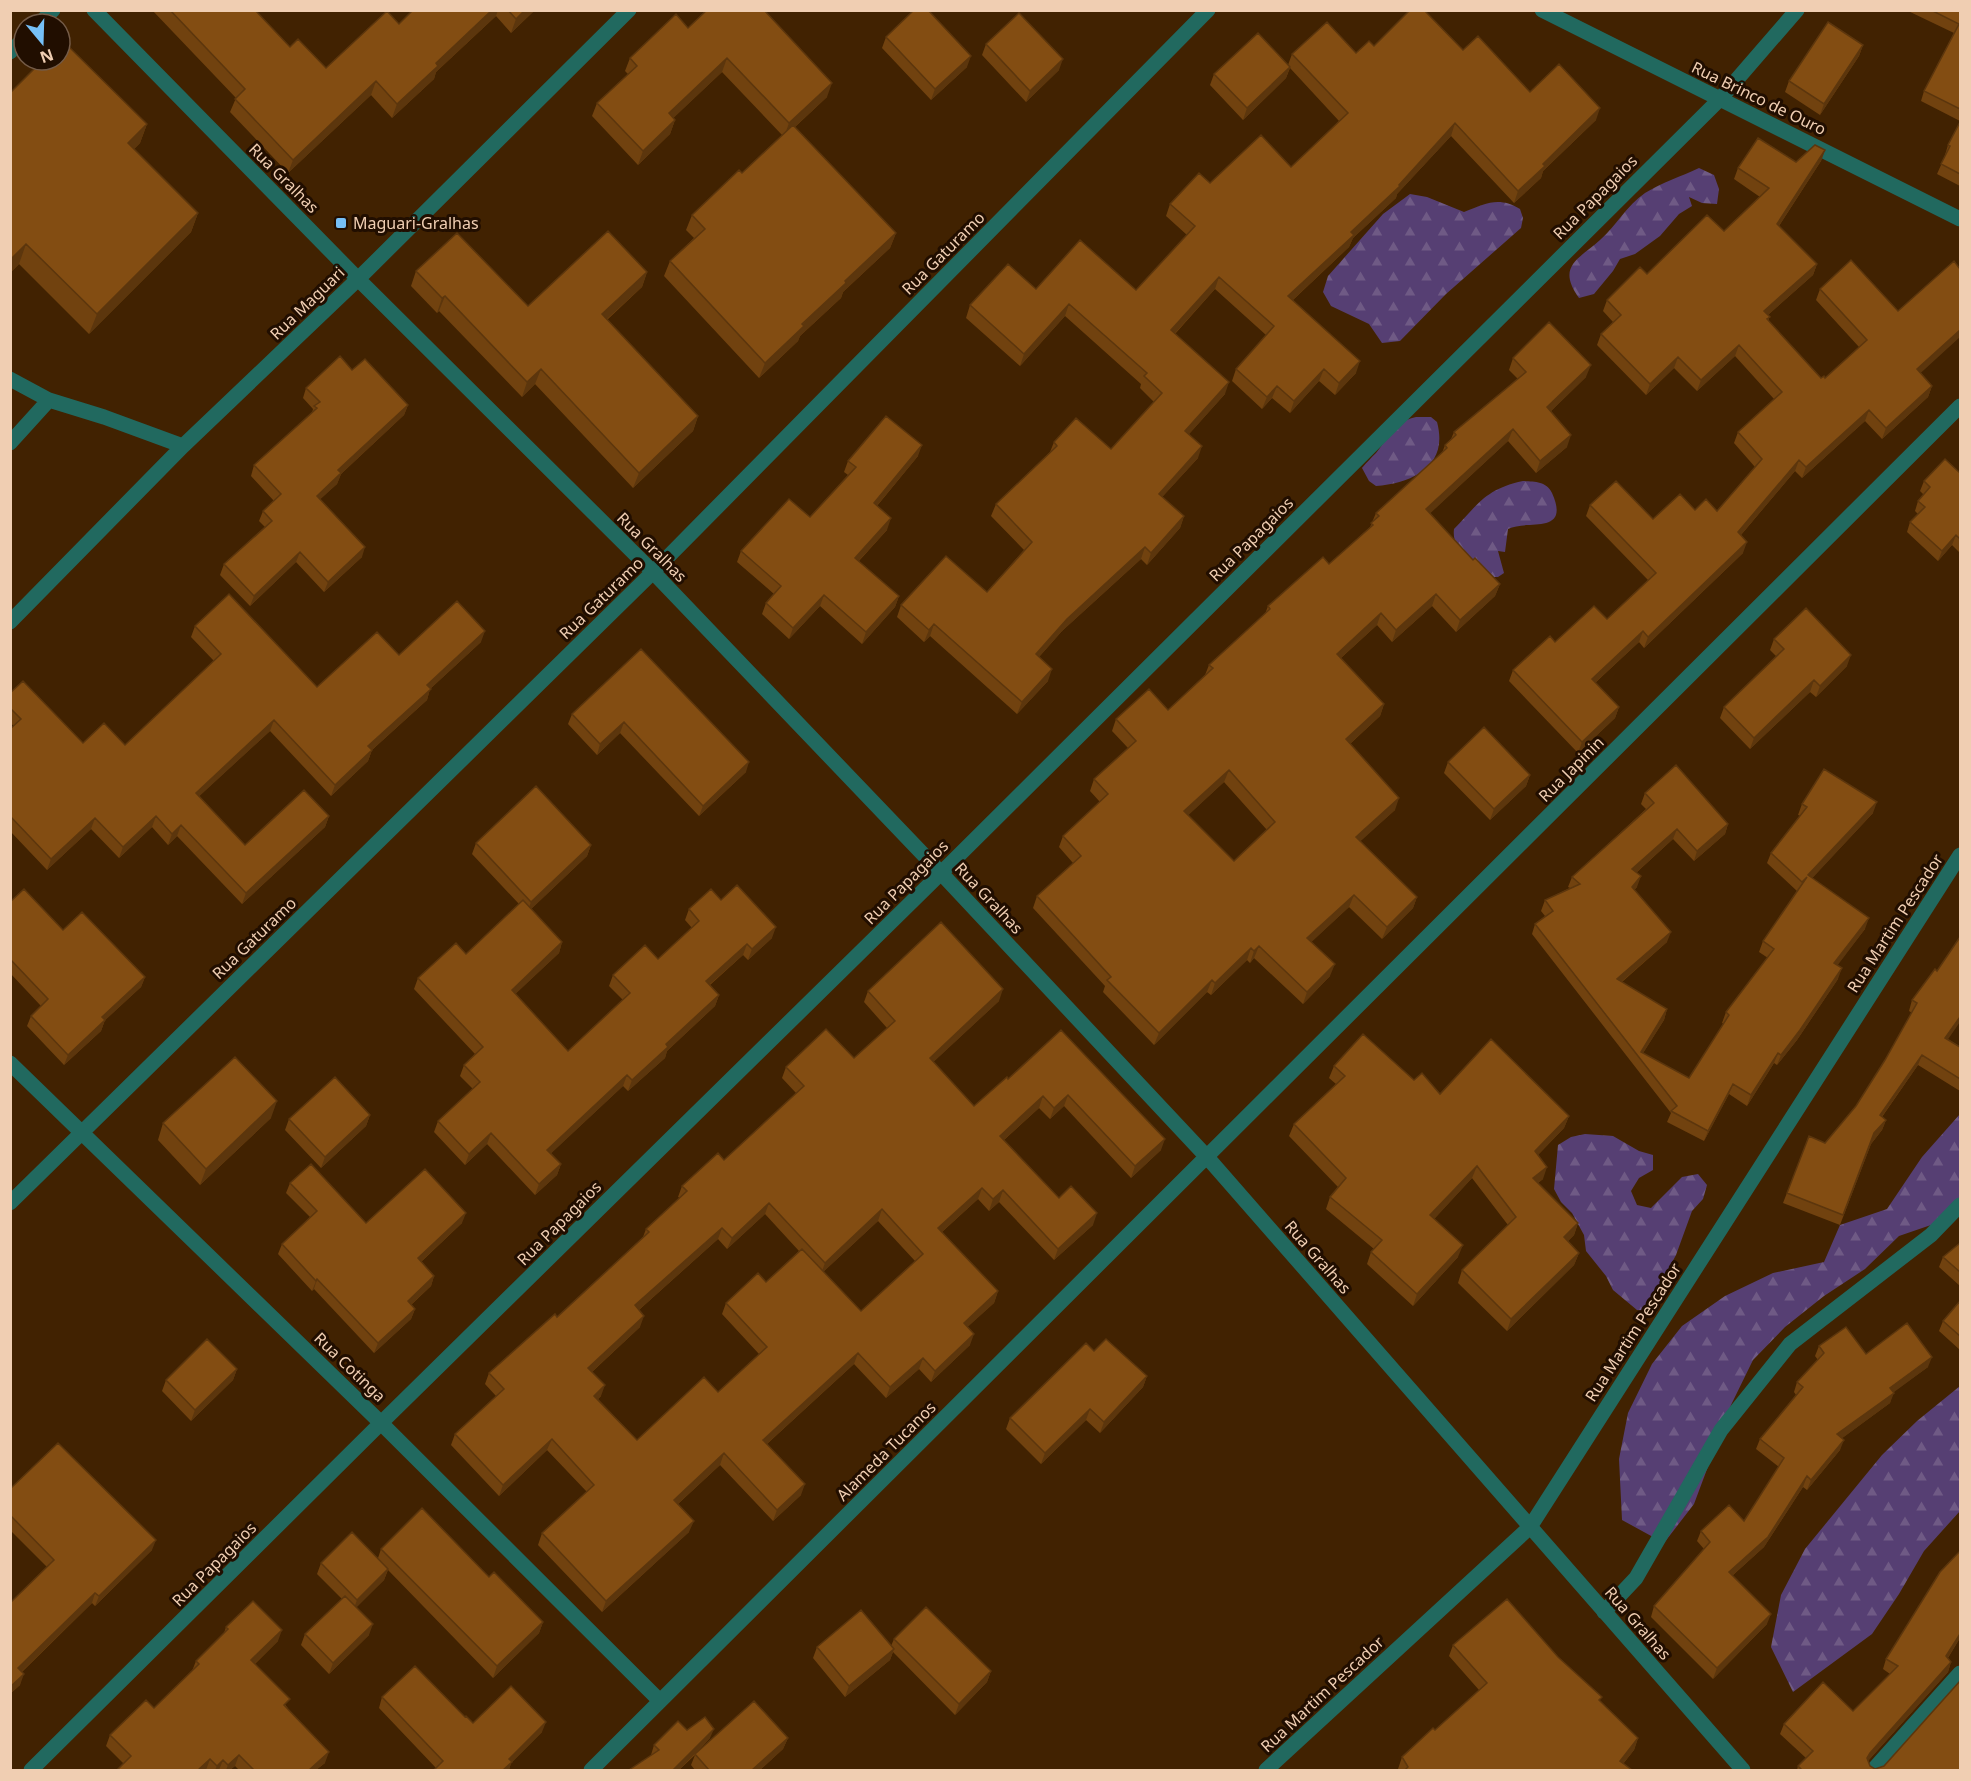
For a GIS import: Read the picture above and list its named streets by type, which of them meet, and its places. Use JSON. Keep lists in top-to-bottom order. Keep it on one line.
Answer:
{"streets":{"street":["Rua Brinco de Ouro","Rua Gralhas","Rua Papagaios","Rua Gaturamo","Rua Maguari","Rua Japinin","Rua Martim Pescador","Rua Cotinga","Alameda Tucanos"]},"crossings":[["Rua Brinco de Ouro","Rua Papagaios"],["Rua Gralhas","Rua Papagaios"],["Rua Gralhas","Rua Gaturamo"],["Rua Gralhas","Rua Maguari"],["Rua Gralhas","Rua Japinin"],["Rua Gralhas","Rua Martim Pescador"],["Rua Gralhas","Alameda Tucanos"],["Rua Papagaios","Rua Cotinga"],["Rua Gaturamo","Rua Cotinga"],["Rua Japinin","Alameda Tucanos"],["Rua Cotinga","Alameda Tucanos"]],"places":{"transit":["Maguari-Gralhas"]},"north":"bottom"}
